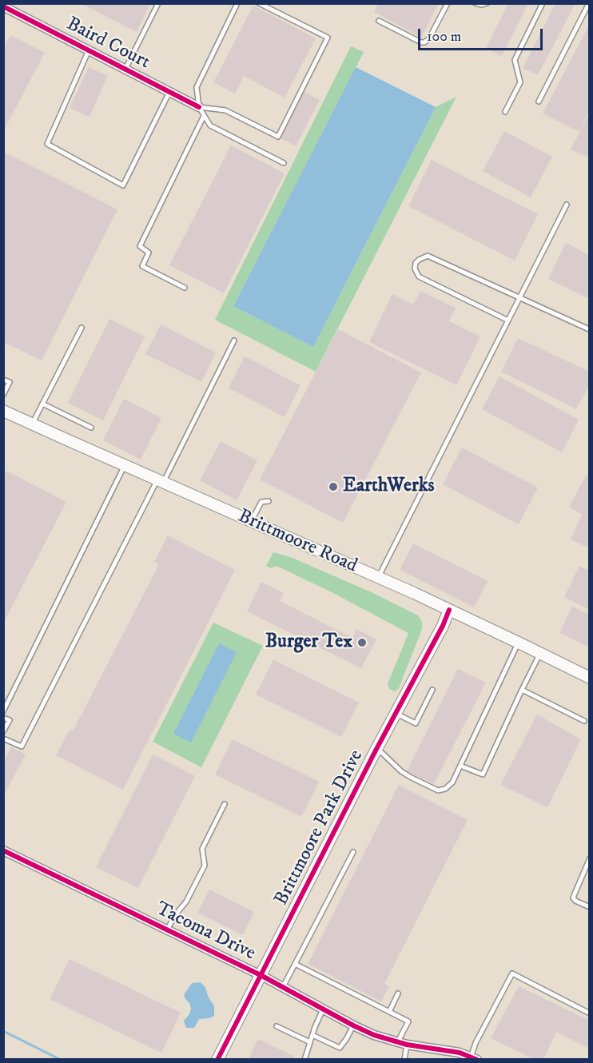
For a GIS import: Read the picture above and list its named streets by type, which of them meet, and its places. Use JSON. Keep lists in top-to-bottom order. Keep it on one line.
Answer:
{"streets":{"main road":["Brittmoore Road","Brittmoore Park Drive"],"street":["Baird Court","Tacoma Drive"]},"crossings":[["Brittmoore Road","Brittmoore Park Drive"],["Brittmoore Park Drive","Tacoma Drive"]],"places":["EarthWerks","Burger Tex"],"scale_bar":"100 m"}
